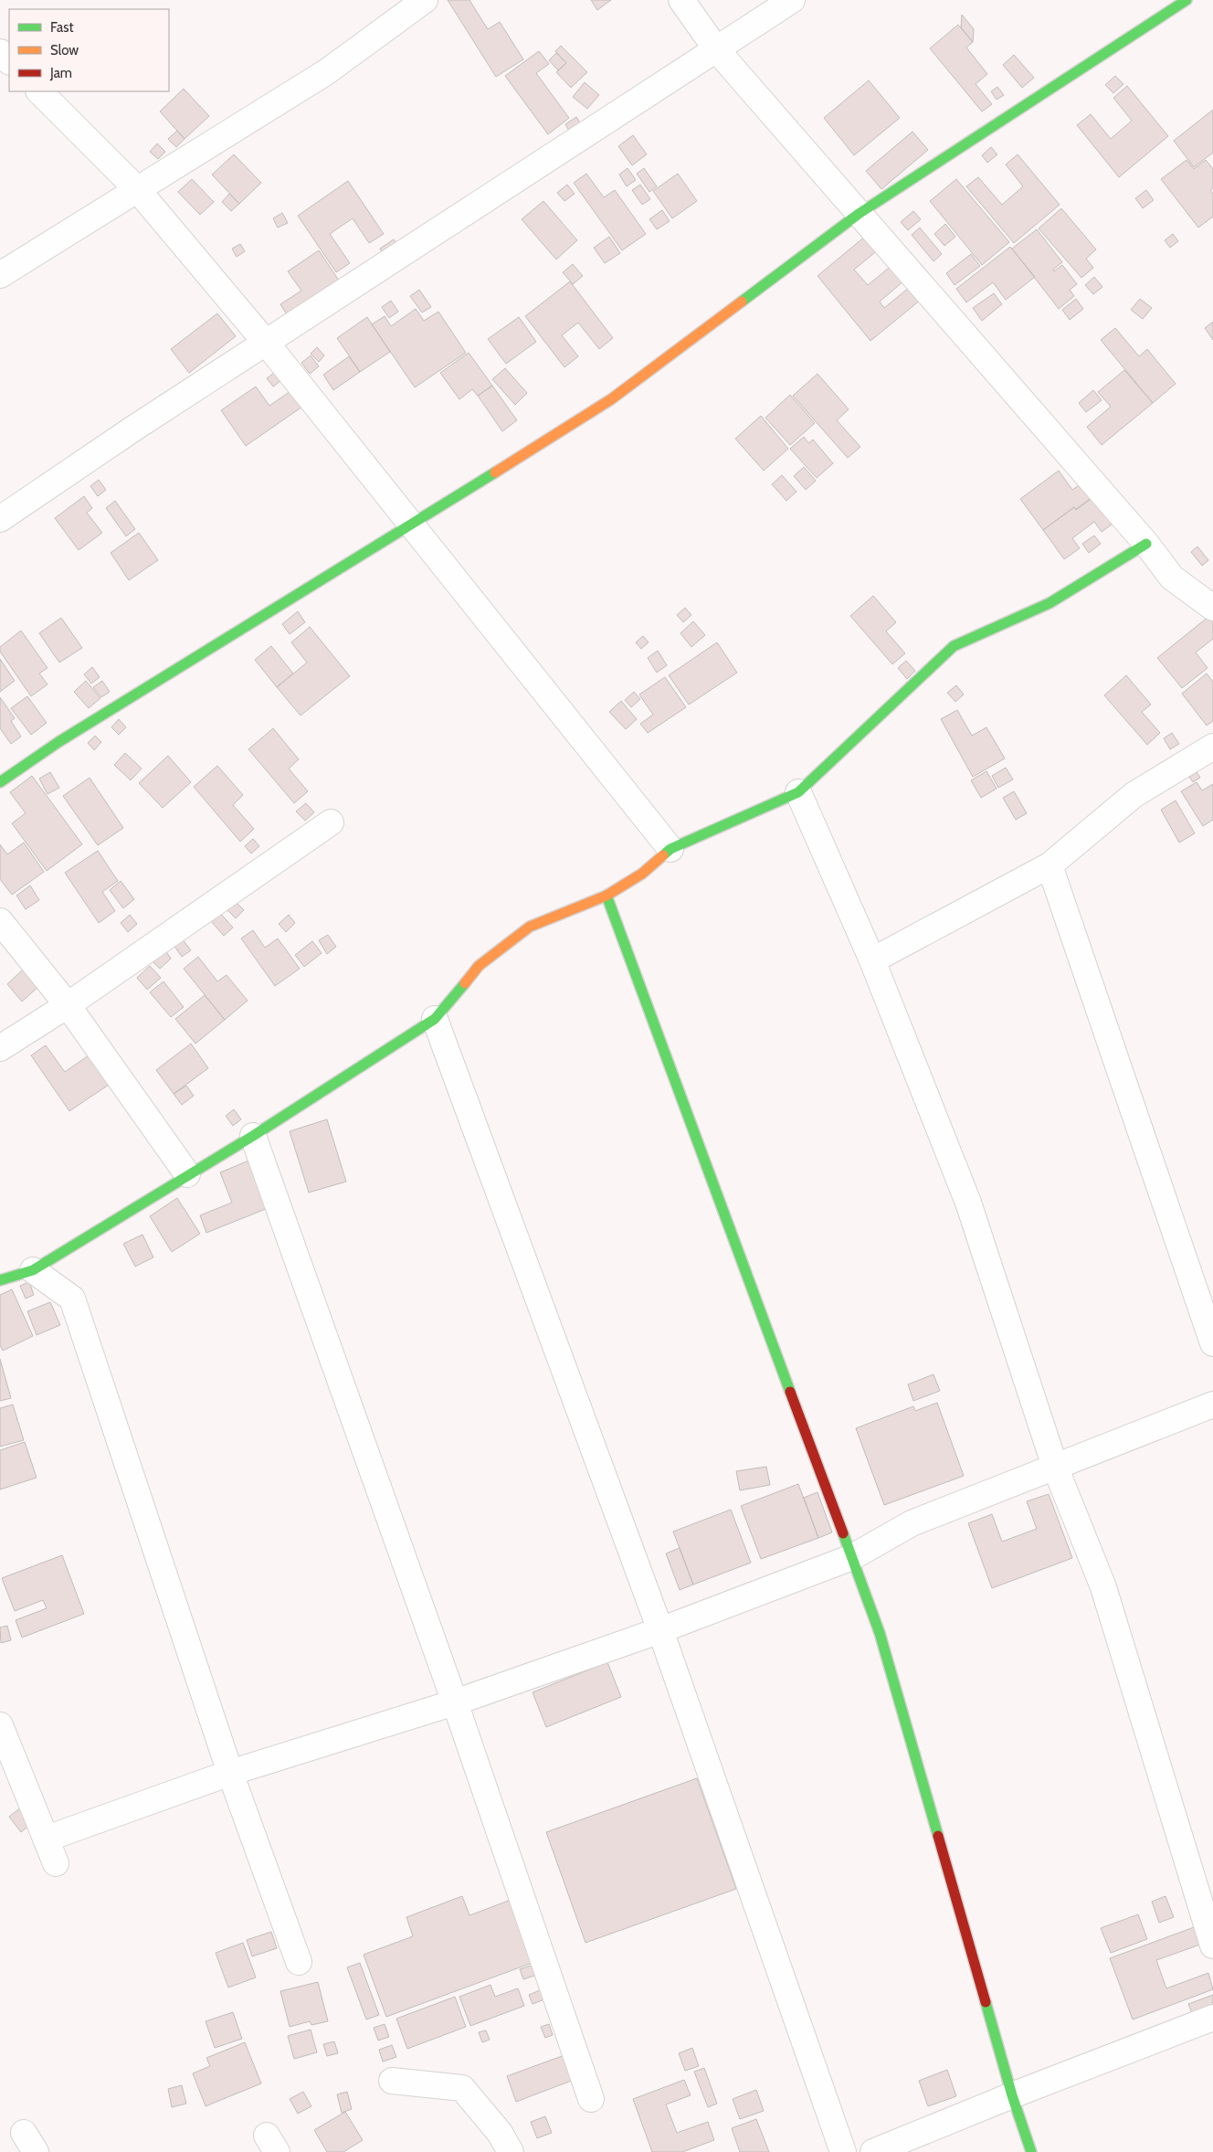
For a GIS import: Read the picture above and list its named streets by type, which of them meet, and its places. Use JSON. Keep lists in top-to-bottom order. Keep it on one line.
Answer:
{"legend":["Fast","Slow","Jam"]}
